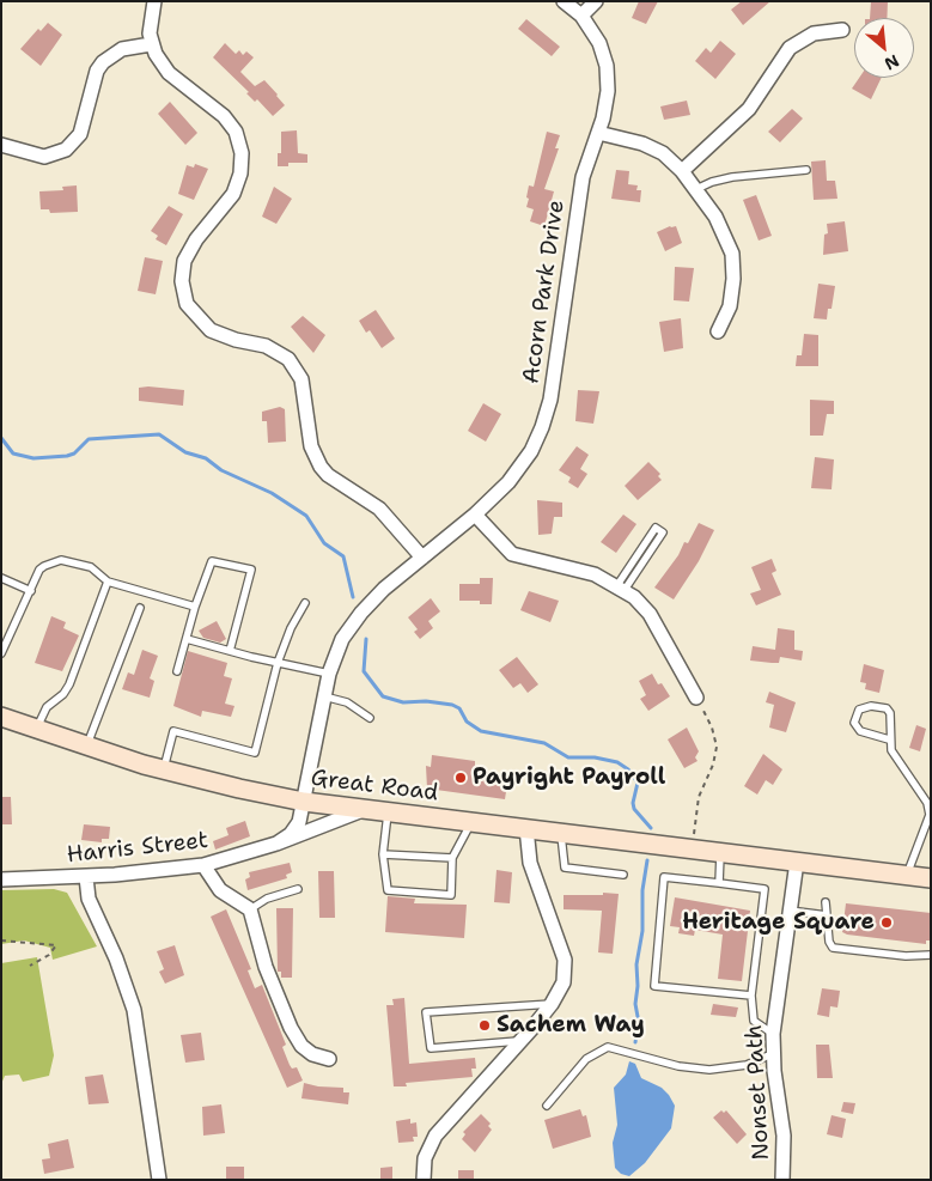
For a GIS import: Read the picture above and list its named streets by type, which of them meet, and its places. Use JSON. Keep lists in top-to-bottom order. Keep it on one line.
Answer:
{"streets":{"main road":["Great Road"],"street":["Acorn Park Drive","Harris Street","Nonset Path"]},"crossings":[["Acorn Park Drive","Great Road"],["Great Road","Harris Street"],["Great Road","Nonset Path"]],"places":["Payright Payroll","Heritage Square","Sachem Way"],"north":"bottom right"}
